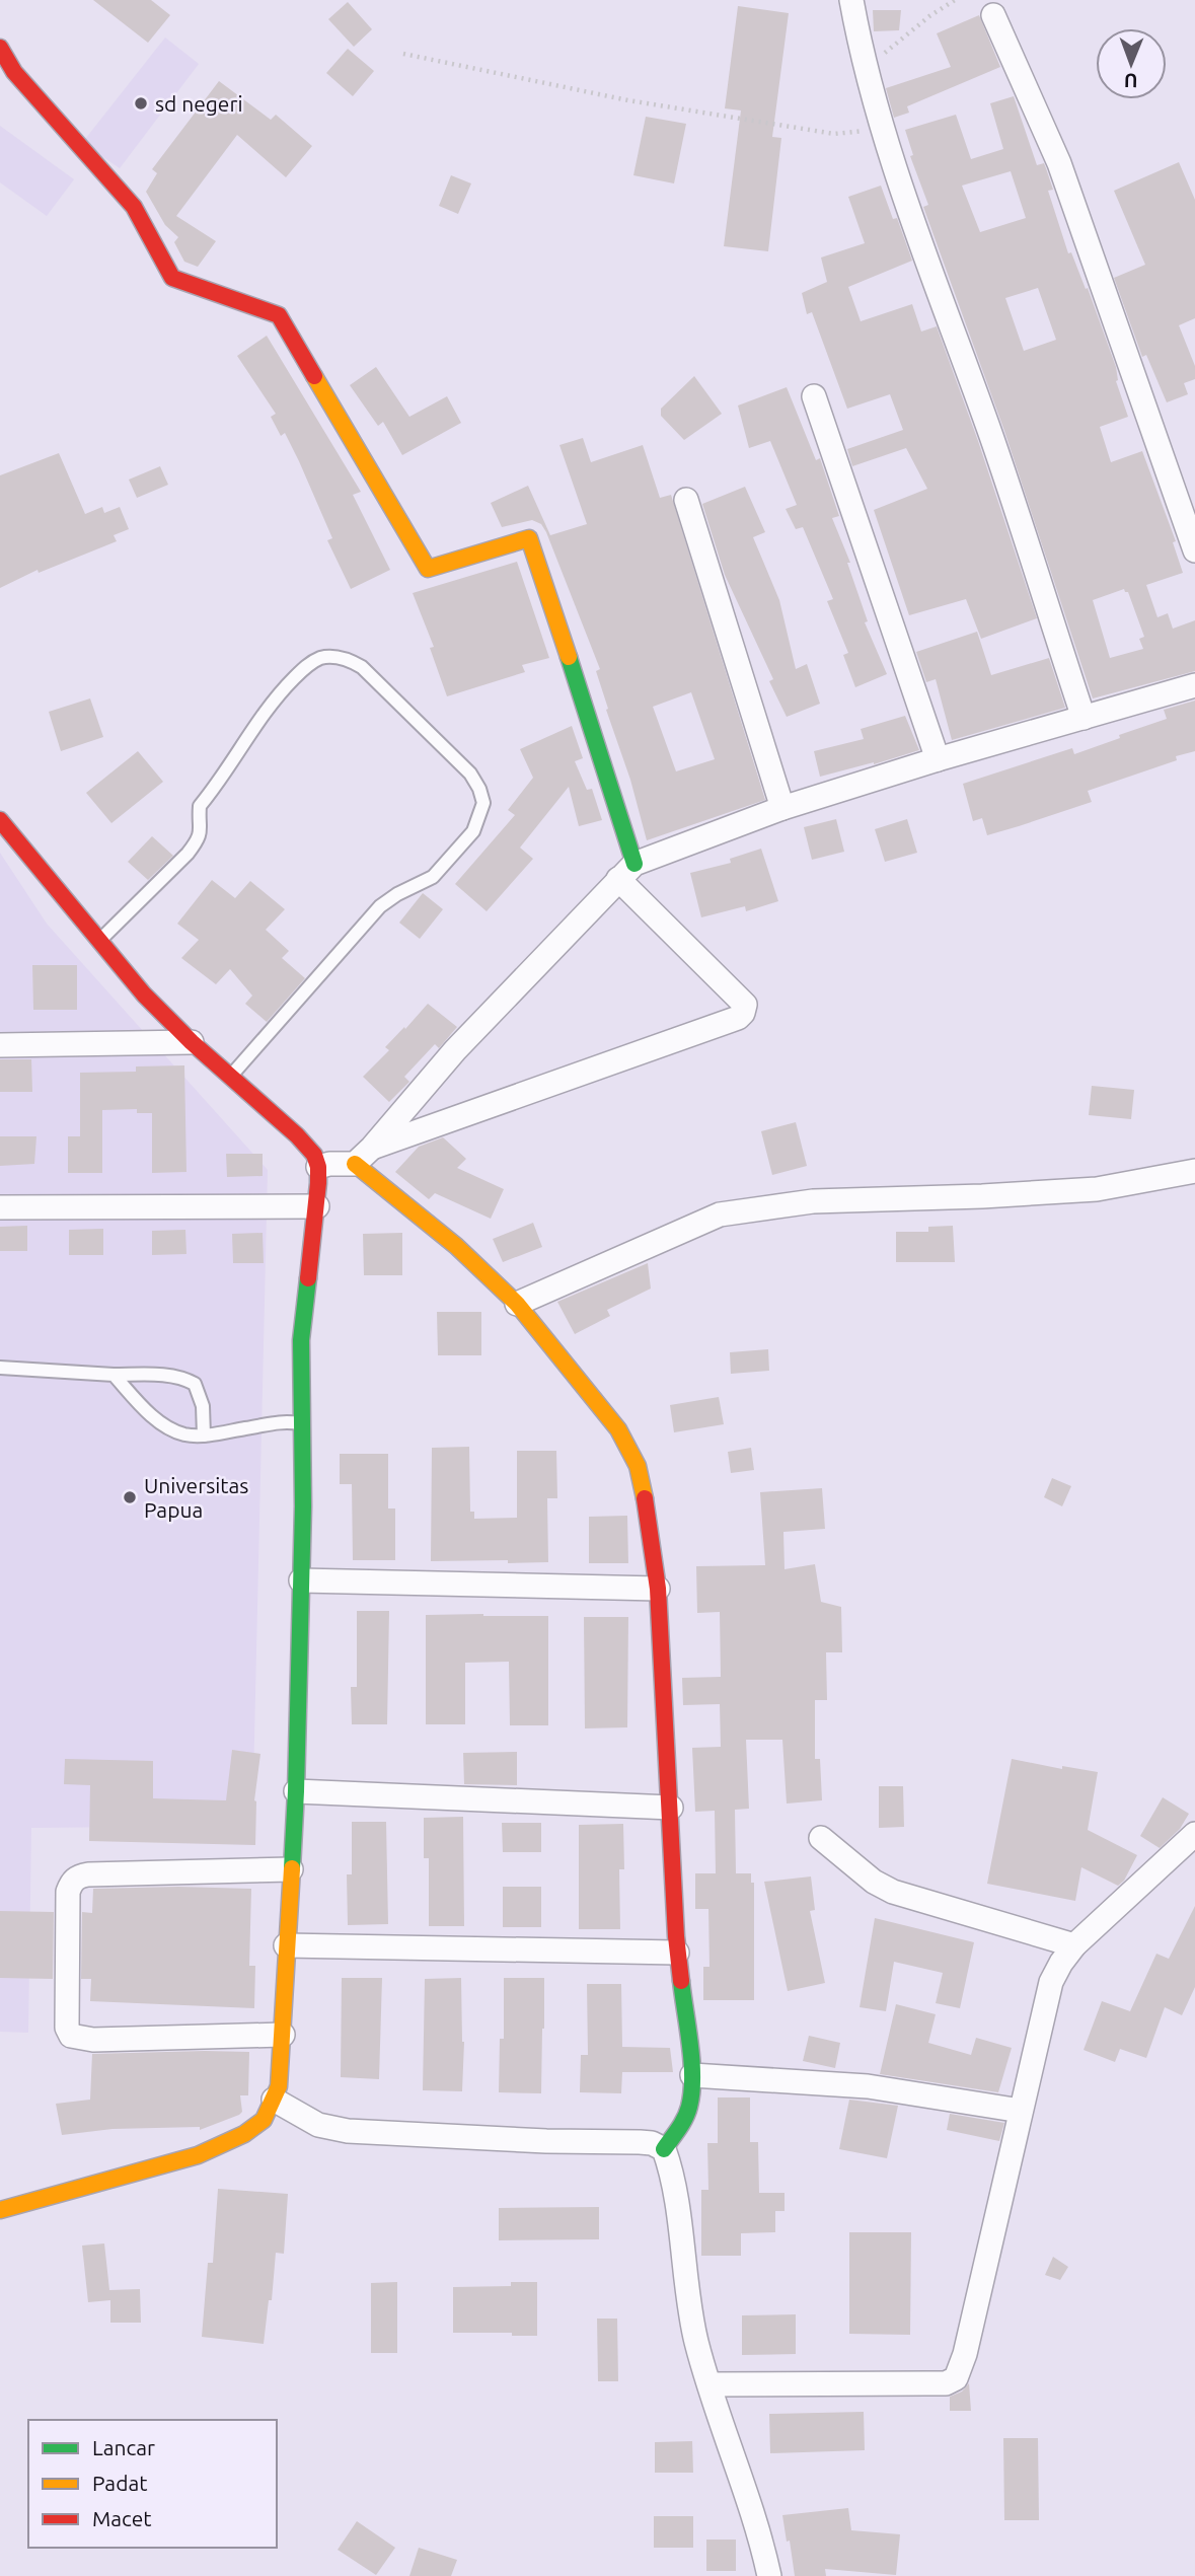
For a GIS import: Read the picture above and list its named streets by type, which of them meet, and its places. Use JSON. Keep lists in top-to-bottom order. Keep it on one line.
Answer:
{"places":["sd negeri","Universitas Papua"],"legend":["Lancar","Padat","Macet"],"north":"bottom"}
